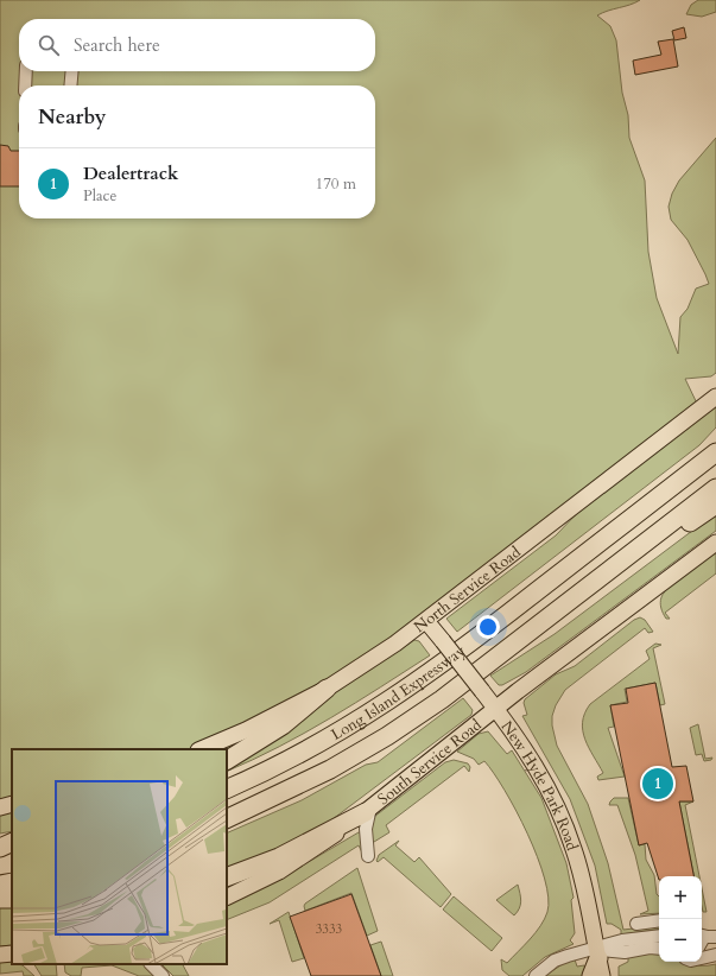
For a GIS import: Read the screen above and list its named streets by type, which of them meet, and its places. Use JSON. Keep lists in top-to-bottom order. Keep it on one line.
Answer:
{"streets":{"highway":["Long Island Expressway"],"main road":["North Service Road","South Service Road","New Hyde Park Road"]},"crossings":[["North Service Road","New Hyde Park Road"],["South Service Road","New Hyde Park Road"]],"house_numbers":["3333"],"page":{"search":"Search here","heading":"Nearby","list":[{"mark":"1","name":"Dealertrack","note":"Place","value":"170 m"}],"pins":"1","map_buttons":["+","−"]}}
